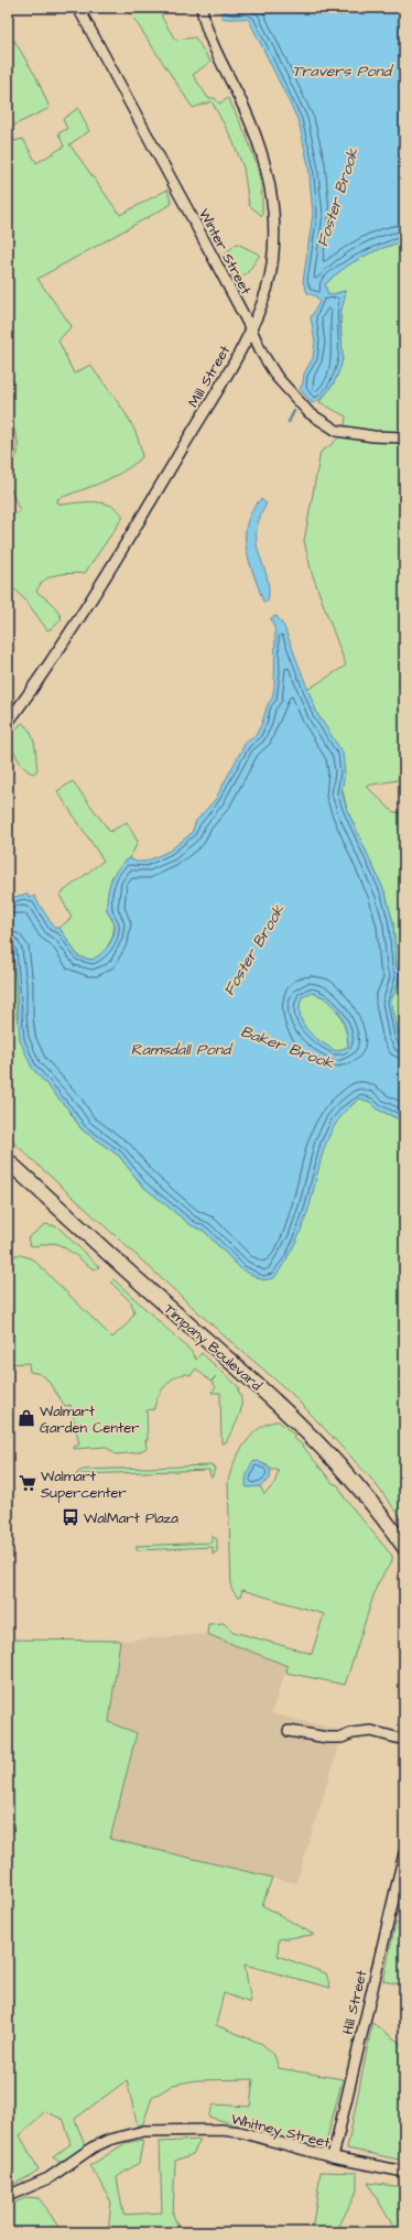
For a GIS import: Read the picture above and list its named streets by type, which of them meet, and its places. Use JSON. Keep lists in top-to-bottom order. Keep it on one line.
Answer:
{"streets":{"main road":["Timpany Boulevard"],"street":["Winter Street","Mill Street","Hill Street","Whitney Street"]},"crossings":[["Winter Street","Mill Street"],["Hill Street","Whitney Street"]],"water":["Travers Pond","Foster Brook","Baker Brook","Ramsdall Pond"],"places":{"shop":["Walmart Garden Center"],"supermarket":["Walmart Supercenter"],"bus stop":["WalMart Plaza"]}}
